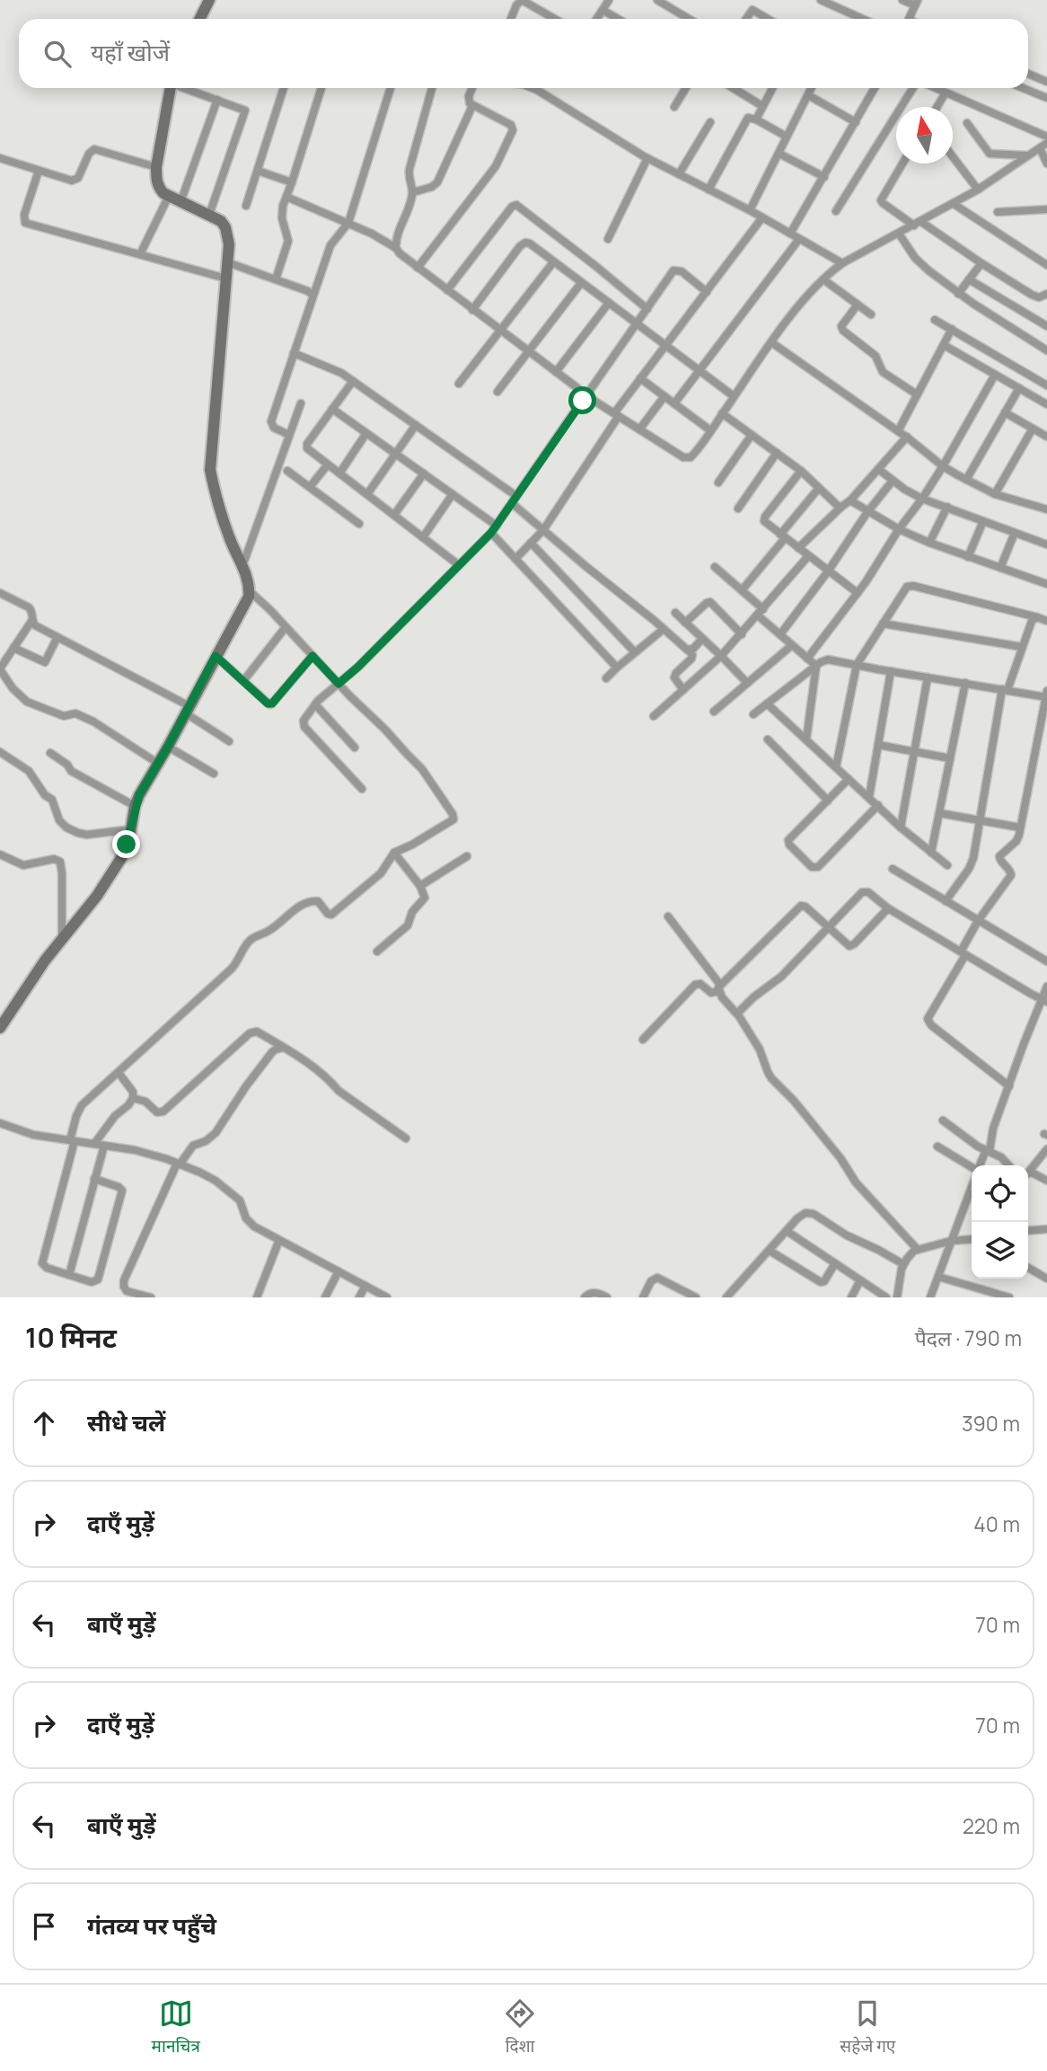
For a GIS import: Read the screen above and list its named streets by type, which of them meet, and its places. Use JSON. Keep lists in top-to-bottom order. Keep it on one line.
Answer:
{"north":"top","page":{"search":"यहाँ खोजें","heading":["10 मिनट","पैदल · 790 m"],"list":[["सीधे चलें","390 m"],["दाएँ मुड़ें","40 m"],["बाएँ मुड़ें","70 m"],["दाएँ मुड़ें","70 m"],["बाएँ मुड़ें","220 m"],"गंतव्य पर पहुँचे"],"nav":["मानचित्र","दिशा","सहेजे गए"]}}
